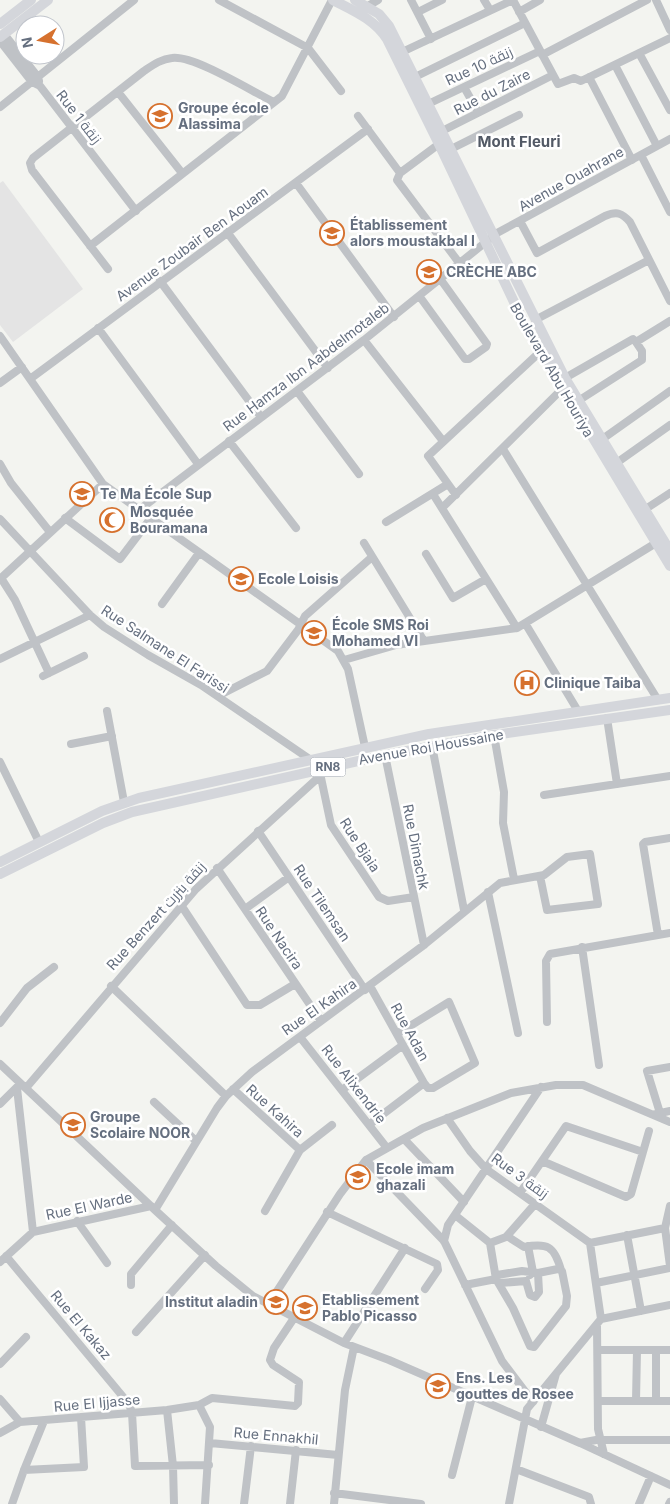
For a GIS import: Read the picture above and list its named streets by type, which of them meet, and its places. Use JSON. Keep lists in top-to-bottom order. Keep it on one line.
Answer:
{"streets":{"main road":["Boulevard Abu Houriya","Avenue Roi Houssaine","RN8"],"street":["Rue 10 زنقة","Rue du Zaire","Rue 1 زنقة","Avenue Ouahrane","Avenue Zoubair Ben Aouam","Rue Hamza Ibn Aabdelmotaleb","Rue Salmane El Farissi","Rue Bjaia","Rue Dimachk","Rue Tilemsan","Rue Benzert زنقة بنزرت","Rue Nacira","Rue El Kahira","Rue Adan","Rue Alixendrie","Rue Kahira","Rue 3 زنقة","Rue El Warde","Rue El Kakaz","Rue El Ijjasse","Rue Ennakhil"]},"crossings":[["Rue 10 زنقة","Boulevard Abu Houriya"],["Rue du Zaire","Boulevard Abu Houriya"],["Avenue Ouahrane","Rue Hamza Ibn Aabdelmotaleb"],["Avenue Ouahrane","Boulevard Abu Houriya"],["Rue Hamza Ibn Aabdelmotaleb","Boulevard Abu Houriya"],["Rue Salmane El Farissi","Avenue Roi Houssaine"],["Avenue Roi Houssaine","Rue Bjaia"],["Avenue Roi Houssaine","Rue Dimachk"],["Avenue Roi Houssaine","Rue Benzert زنقة بنزرت"],["Rue Bjaia","Rue Dimachk"],["Rue Bjaia","Rue Benzert زنقة بنزرت"],["Rue Dimachk","Rue El Kahira"],["Rue Tilemsan","Rue Benzert زنقة بنزرت"],["Rue Tilemsan","Rue El Kahira"],["Rue Tilemsan","Rue Adan"],["Rue Benzert زنقة بنزرت","Rue Nacira"],["Rue Nacira","Rue El Kahira"],["Rue El Kahira","Rue Adan"],["Rue El Kahira","Rue Alixendrie"],["Rue El Kahira","Rue Kahira"],["Rue El Kahira","Rue El Warde"],["Rue El Kakaz","Rue El Ijjasse"]],"districts":["Mont Fleuri"],"places":{"school or university":["Groupe école Alassima","Établissement alors moustakbal I","CRÈCHE ABC","Te Ma École Sup","Ecole Loisis","École SMS Roi Mohamed VI","Groupe Scolaire NOOR","Ecole imam ghazali","Institut aladin","Etablissement Pablo Picasso","Ens. Les gouttes de Rosee"],"mosque":["Mosquée Bouramana"],"hospital":["Clinique Taiba"]},"north":"left"}
